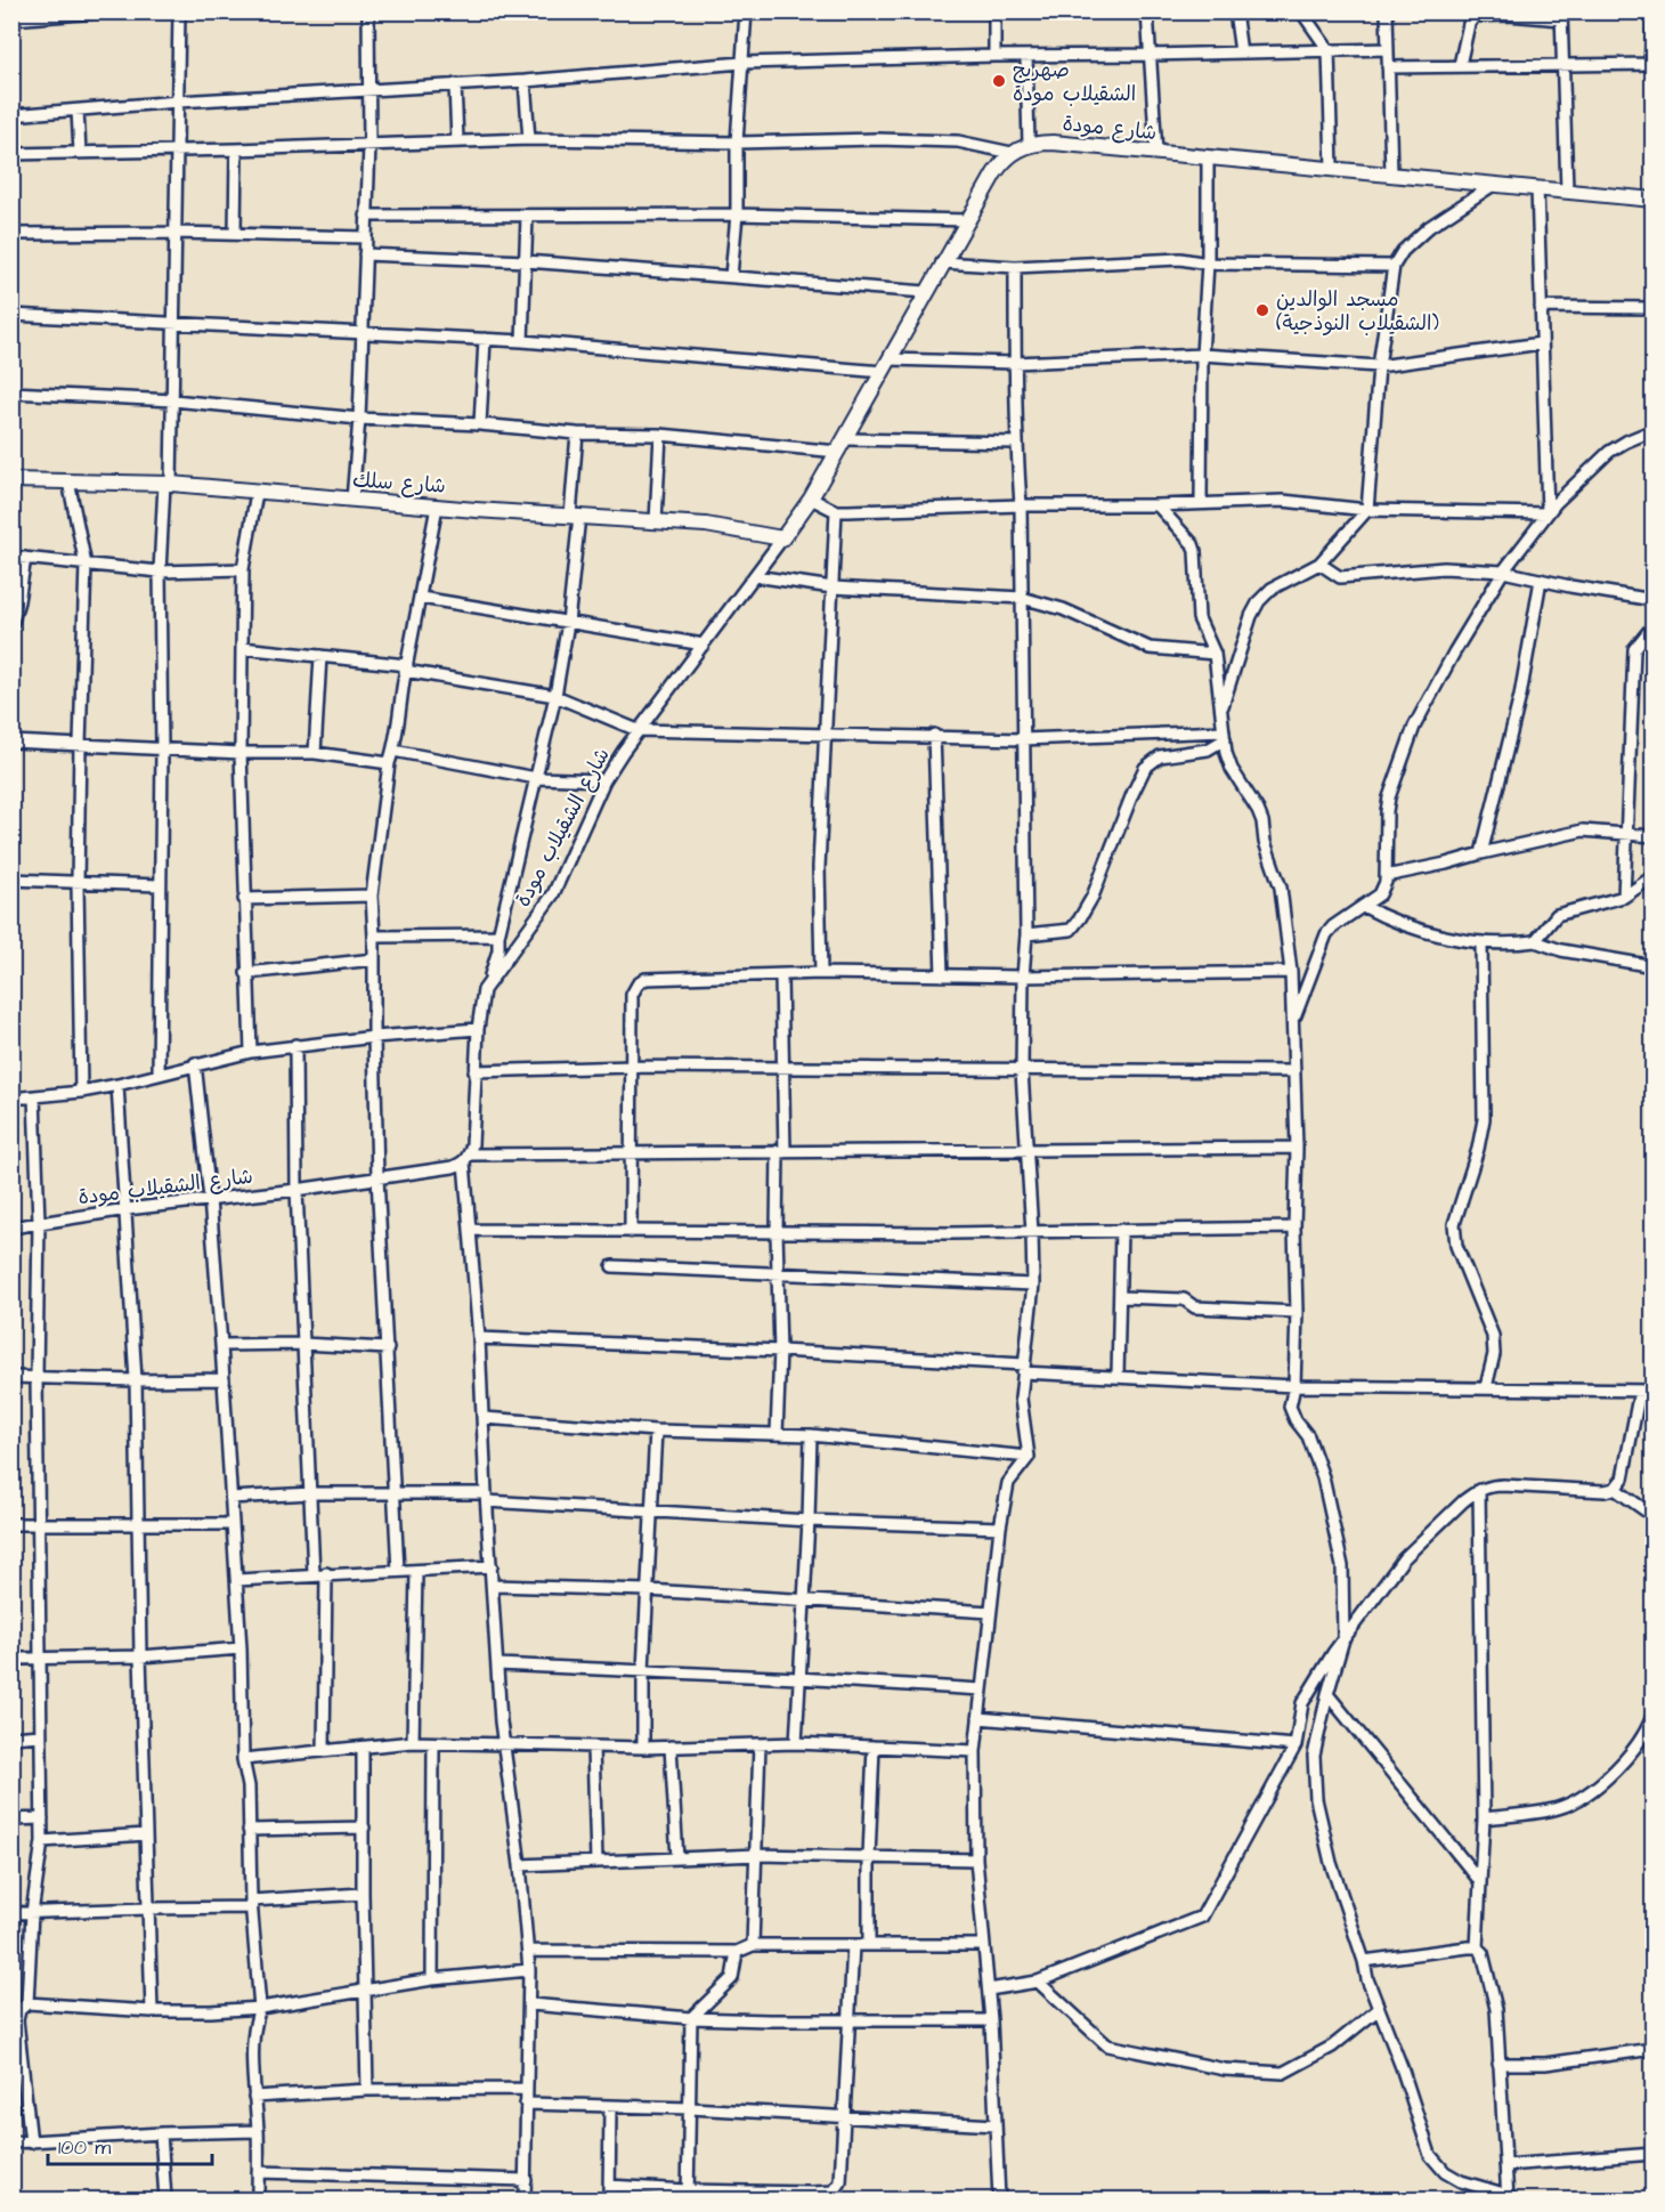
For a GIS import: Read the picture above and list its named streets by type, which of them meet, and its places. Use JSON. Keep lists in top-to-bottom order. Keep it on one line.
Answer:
{"streets":{"street":["شارع مودة","شارع سلك","شارع الشقيلاب مودة"]},"crossings":[["شارع مودة","شارع سلك"],["شارع مودة","شارع الشقيلاب مودة"],["شارع سلك","شارع الشقيلاب مودة"]],"places":["صهريج الشقيلاب مودة","مسجد الوالدين (الشقيلاب النوذجية)"],"scale_bar":"100 m"}
